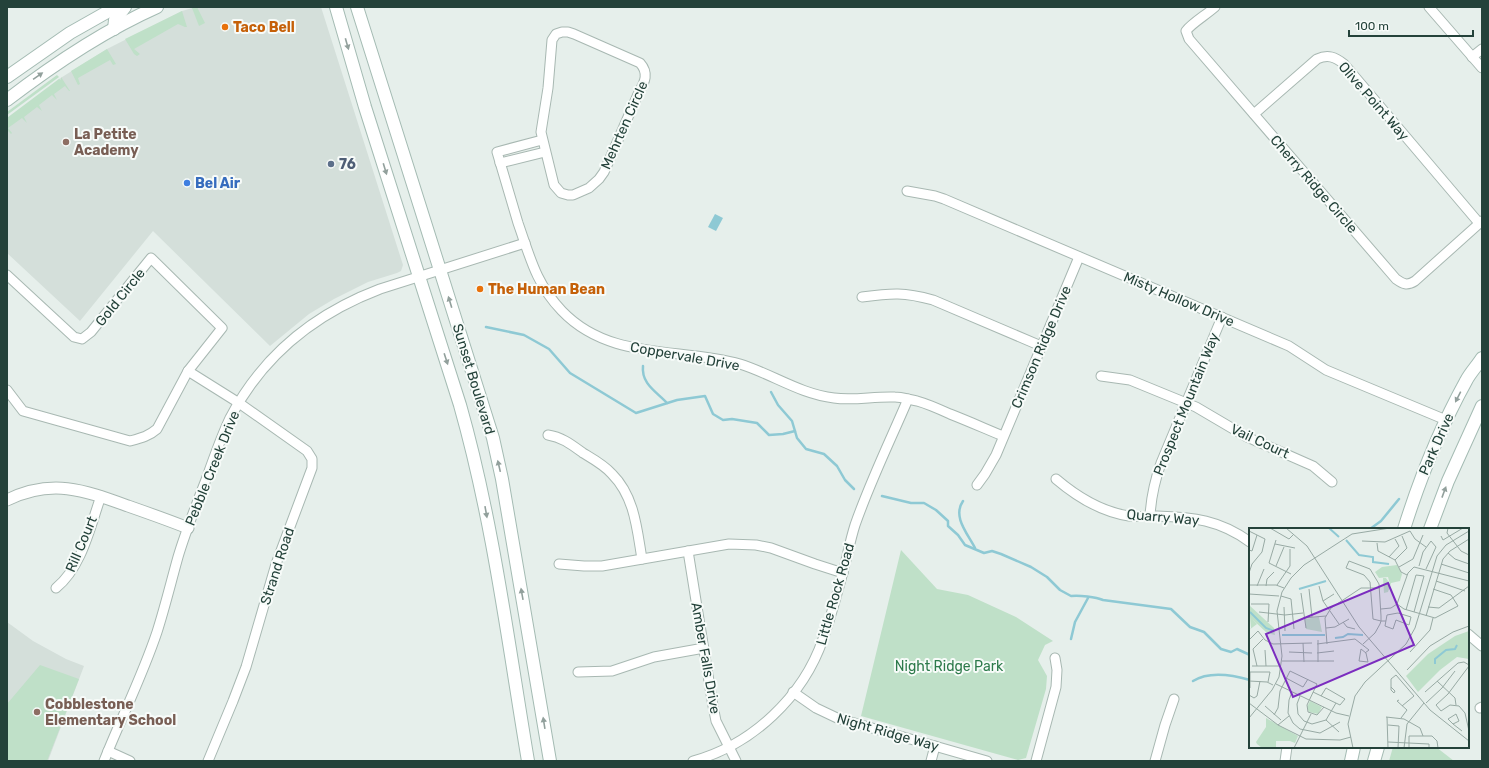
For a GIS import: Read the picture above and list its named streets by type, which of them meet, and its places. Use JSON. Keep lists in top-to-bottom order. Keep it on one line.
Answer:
{"streets":{"main road":["Sunset Boulevard","Park Drive"],"street":["Olive Point Way","Mehrten Circle","Cherry Ridge Circle","Gold Circle","Misty Hollow Drive","Crimson Ridge Drive","Coppervale Drive","Prospect Mountain Way","Vail Court","Pebble Creek Drive","Quarry Way","Rill Court","Strand Road","Little Rock Road","Amber Falls Drive","Night Ridge Way"]},"crossings":[["Olive Point Way","Cherry Ridge Circle"],["Misty Hollow Drive","Crimson Ridge Drive"],["Misty Hollow Drive","Prospect Mountain Way"],["Misty Hollow Drive","Park Drive"],["Crimson Ridge Drive","Coppervale Drive"],["Coppervale Drive","Pebble Creek Drive"],["Coppervale Drive","Little Rock Road"],["Sunset Boulevard","Pebble Creek Drive"],["Prospect Mountain Way","Vail Court"],["Prospect Mountain Way","Quarry Way"],["Pebble Creek Drive","Strand Road"],["Little Rock Road","Amber Falls Drive"],["Little Rock Road","Night Ridge Way"]],"parks":["Night Ridge Park"],"places":["Taco Bell","La Petite Academy","76","Bel Air","The Human Bean","Cobblestone Elementary School"],"scale_bar":"100 m"}
